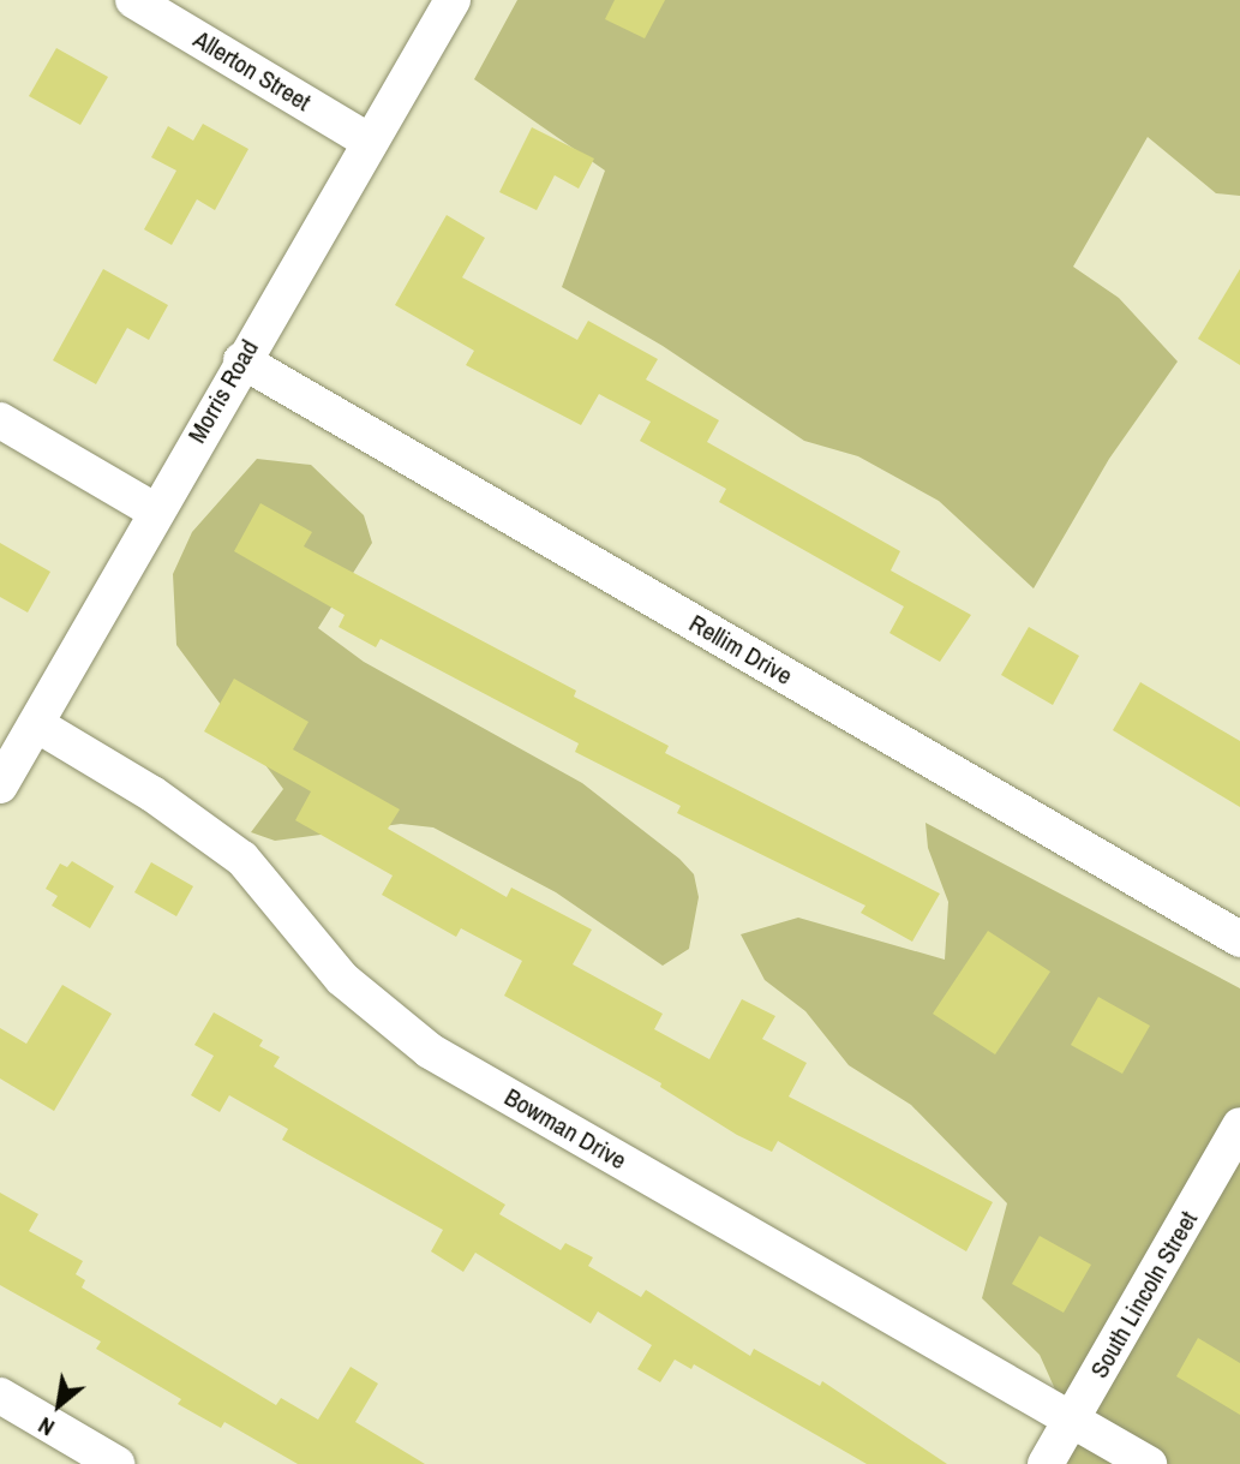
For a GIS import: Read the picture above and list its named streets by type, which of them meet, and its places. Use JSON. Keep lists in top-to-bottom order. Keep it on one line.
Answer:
{"streets":{"street":["Allerton Street","Morris Road","Rellim Drive","Bowman Drive","South Lincoln Street"]},"crossings":[["Allerton Street","Morris Road"],["Morris Road","Rellim Drive"],["Morris Road","Bowman Drive"],["Bowman Drive","South Lincoln Street"]],"north":"bottom left"}
